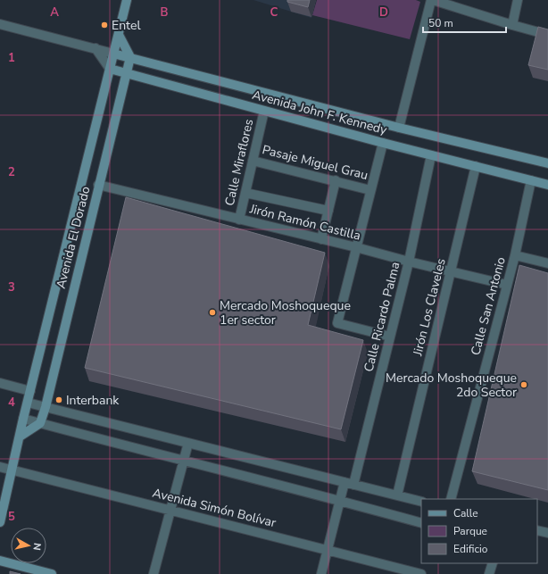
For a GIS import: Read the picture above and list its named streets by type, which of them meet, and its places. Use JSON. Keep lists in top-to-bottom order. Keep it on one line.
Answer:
{"streets":{"street":["Avenida John F. Kennedy","Calle Miraflores","Pasaje Miguel Grau","Jirón Ramón Castilla","Avenida El Dorado","Calle San Antonio","Jirón Los Claveles","Calle Ricardo Palma","Avenida Simón Bolívar"]},"crossings":[["Avenida John F. Kennedy","Calle Miraflores"],["Avenida John F. Kennedy","Avenida El Dorado"],["Avenida John F. Kennedy","Calle San Antonio"],["Avenida John F. Kennedy","Jirón Los Claveles"],["Avenida John F. Kennedy","Calle Ricardo Palma"],["Calle Miraflores","Pasaje Miguel Grau"],["Calle Miraflores","Jirón Ramón Castilla"],["Jirón Ramón Castilla","Avenida El Dorado"],["Jirón Ramón Castilla","Calle San Antonio"],["Jirón Ramón Castilla","Jirón Los Claveles"],["Jirón Ramón Castilla","Calle Ricardo Palma"],["Avenida El Dorado","Avenida Simón Bolívar"]],"places":["Entel","Mercado Moshoqueque 1er sector","Mercado Moshoqueque 2do Sector","Interbank"],"legend":["Calle","Parque","Edificio"],"scale_bar":"50 m","north":"right","grid":{"columns":["A","B","C","D"],"rows":["1","2","3","4","5"]}}
